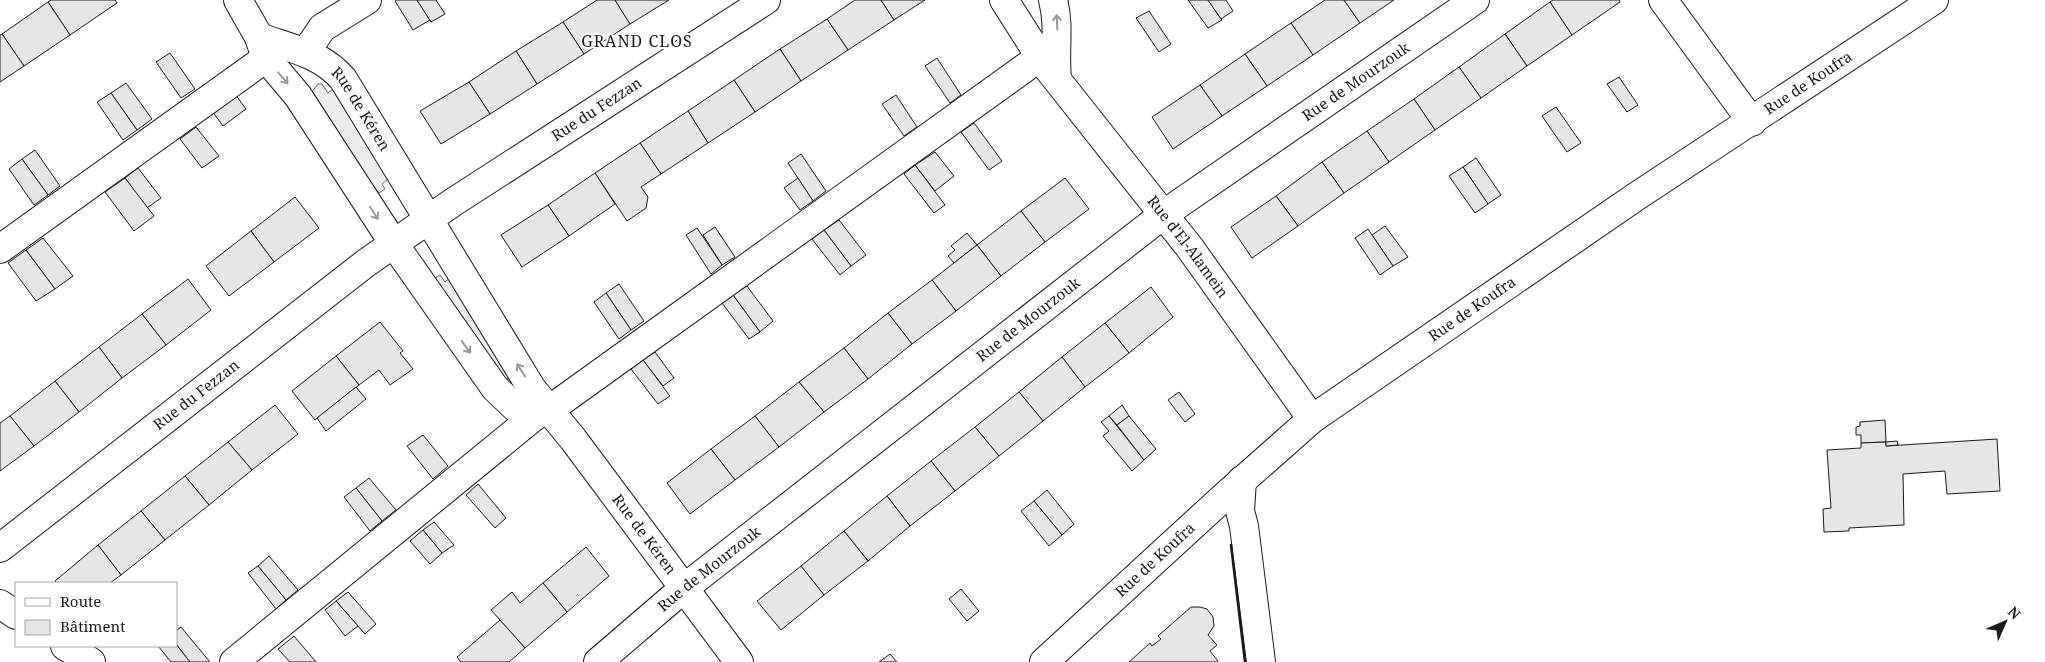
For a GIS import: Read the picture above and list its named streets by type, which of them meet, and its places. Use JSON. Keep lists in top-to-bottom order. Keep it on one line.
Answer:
{"streets":{"street":["Rue de Mourzouk","Rue de Koufra","Rue du Fezzan","Rue de Kéren","Rue d'El-Alamein"]},"crossings":[["Rue de Mourzouk","Rue de Kéren"],["Rue de Mourzouk","Rue d'El-Alamein"],["Rue de Koufra","Rue d'El-Alamein"],["Rue du Fezzan","Rue de Kéren"]],"districts":["GRAND CLOS"],"legend":["Route","Bâtiment"],"north":"top right"}
